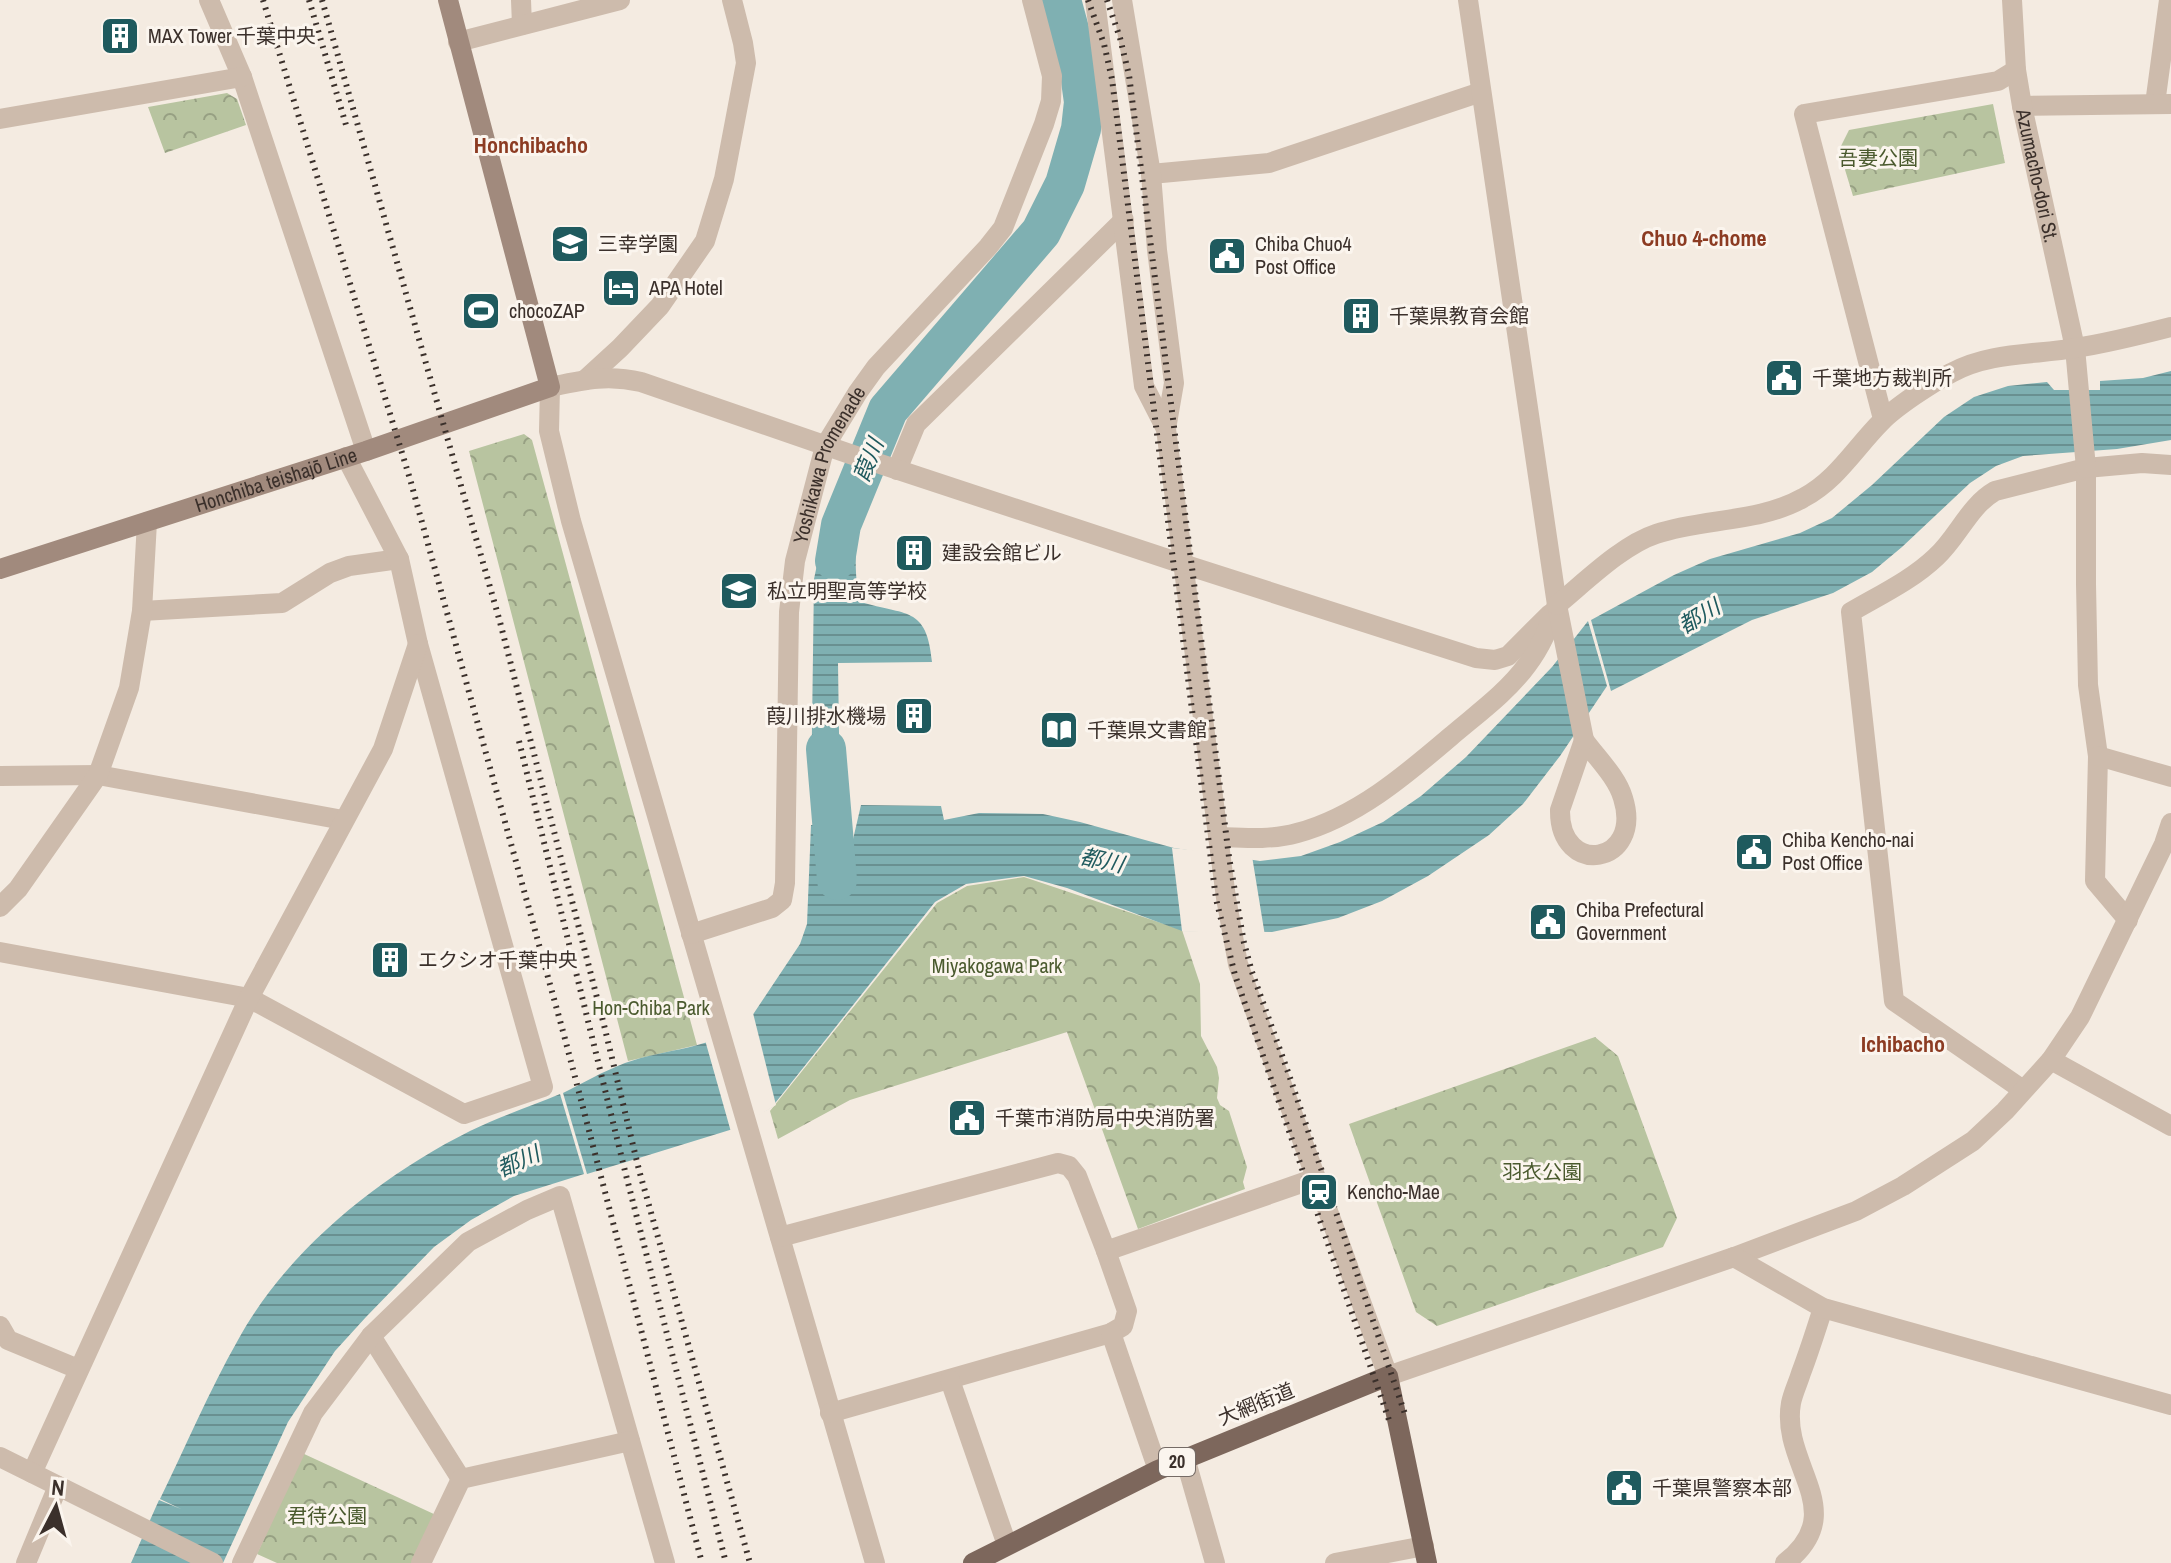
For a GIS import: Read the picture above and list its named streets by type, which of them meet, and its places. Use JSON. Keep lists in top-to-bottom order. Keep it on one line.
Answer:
{"streets":{"main road":["Honchiba teishajō Line","大網街道","20"],"street":["Azumacho-dori St.","Yoshikawa Promenade"]},"districts":["Honchibacho","Chuo 4-chome","Ichibacho"],"water":["葭川","都川"],"parks":["吾妻公園","Miyakogawa Park","Hon-Chiba Park","羽衣公園","君待公園"],"places":{"building":["MAX Tower 千葉中央","千葉県教育会館","建設会館ビル","葭川排水機場","エクシオ千葉中央"],"school or university":["三幸学園","私立明聖高等学校"],"public building":["Chiba Chuo4 Post Office","千葉地方裁判所","Chiba Kencho-nai Post Office","Chiba Prefectural Government","千葉市消防局中央消防署","千葉県警察本部"],"hotel":["APA Hotel"],"sports":["chocoZAP"],"library":["千葉県文書館"],"station":["Kencho-Mae"]},"north":"top"}
